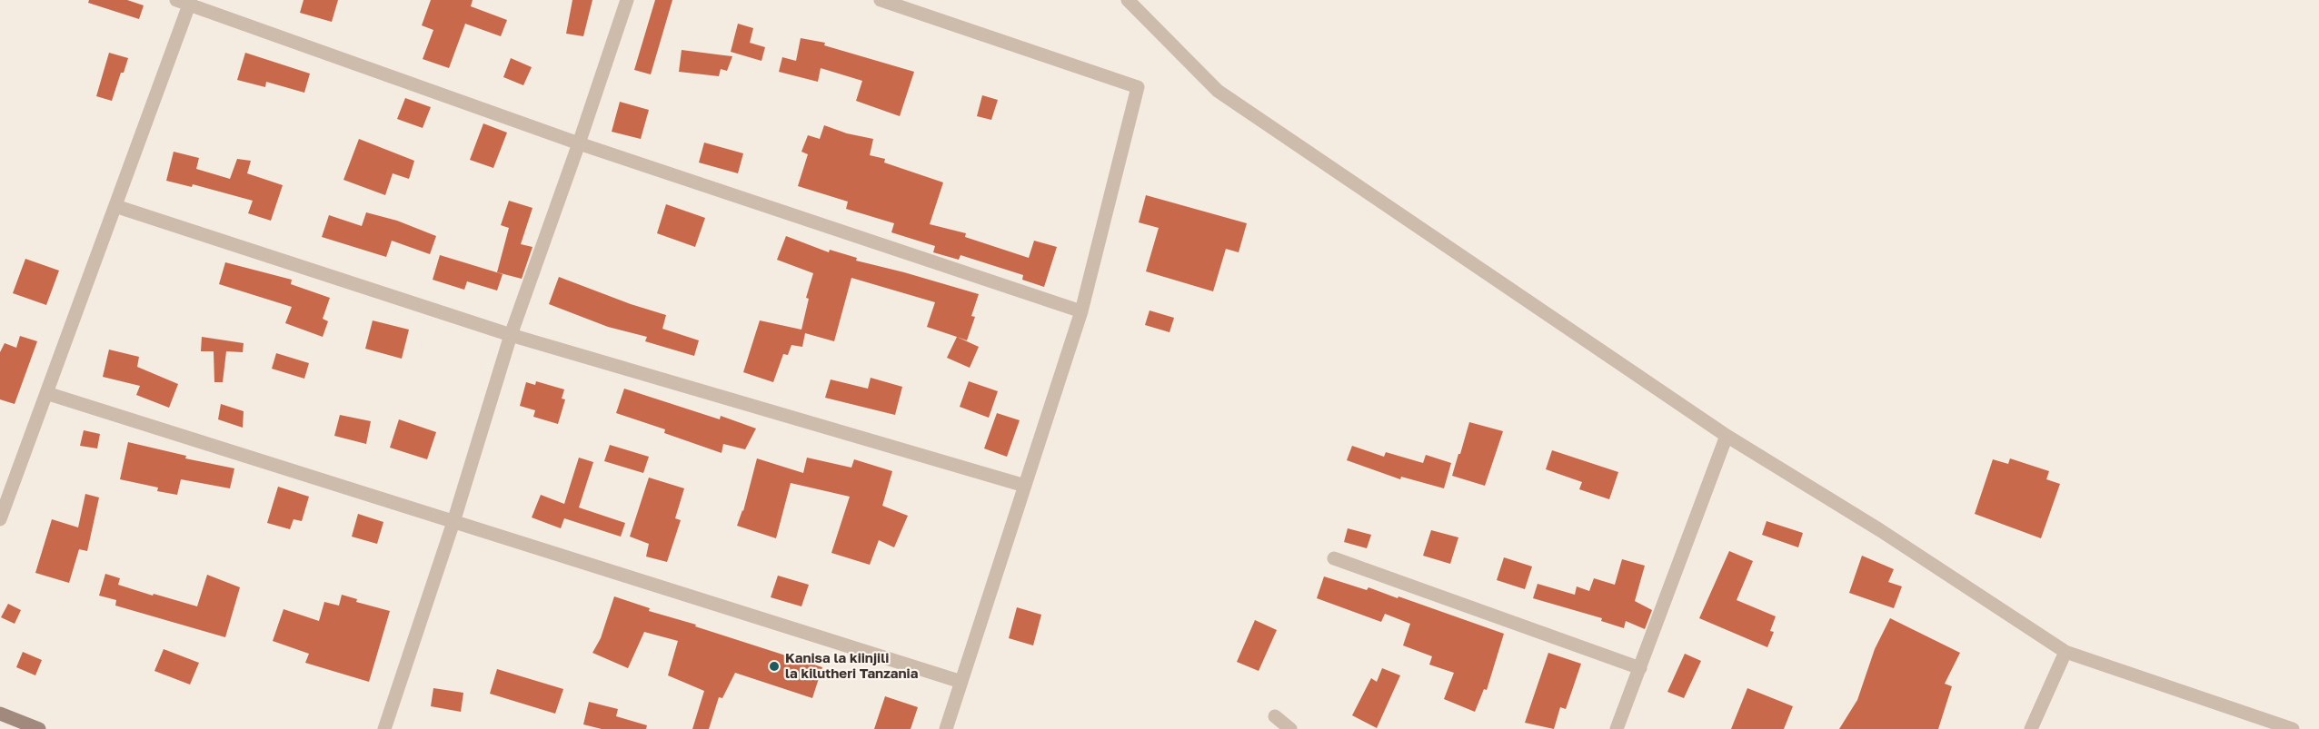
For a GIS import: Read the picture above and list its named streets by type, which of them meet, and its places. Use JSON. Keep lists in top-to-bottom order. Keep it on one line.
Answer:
{"places":["Kanisa la kiinjili la kilutheri Tanzania"]}
